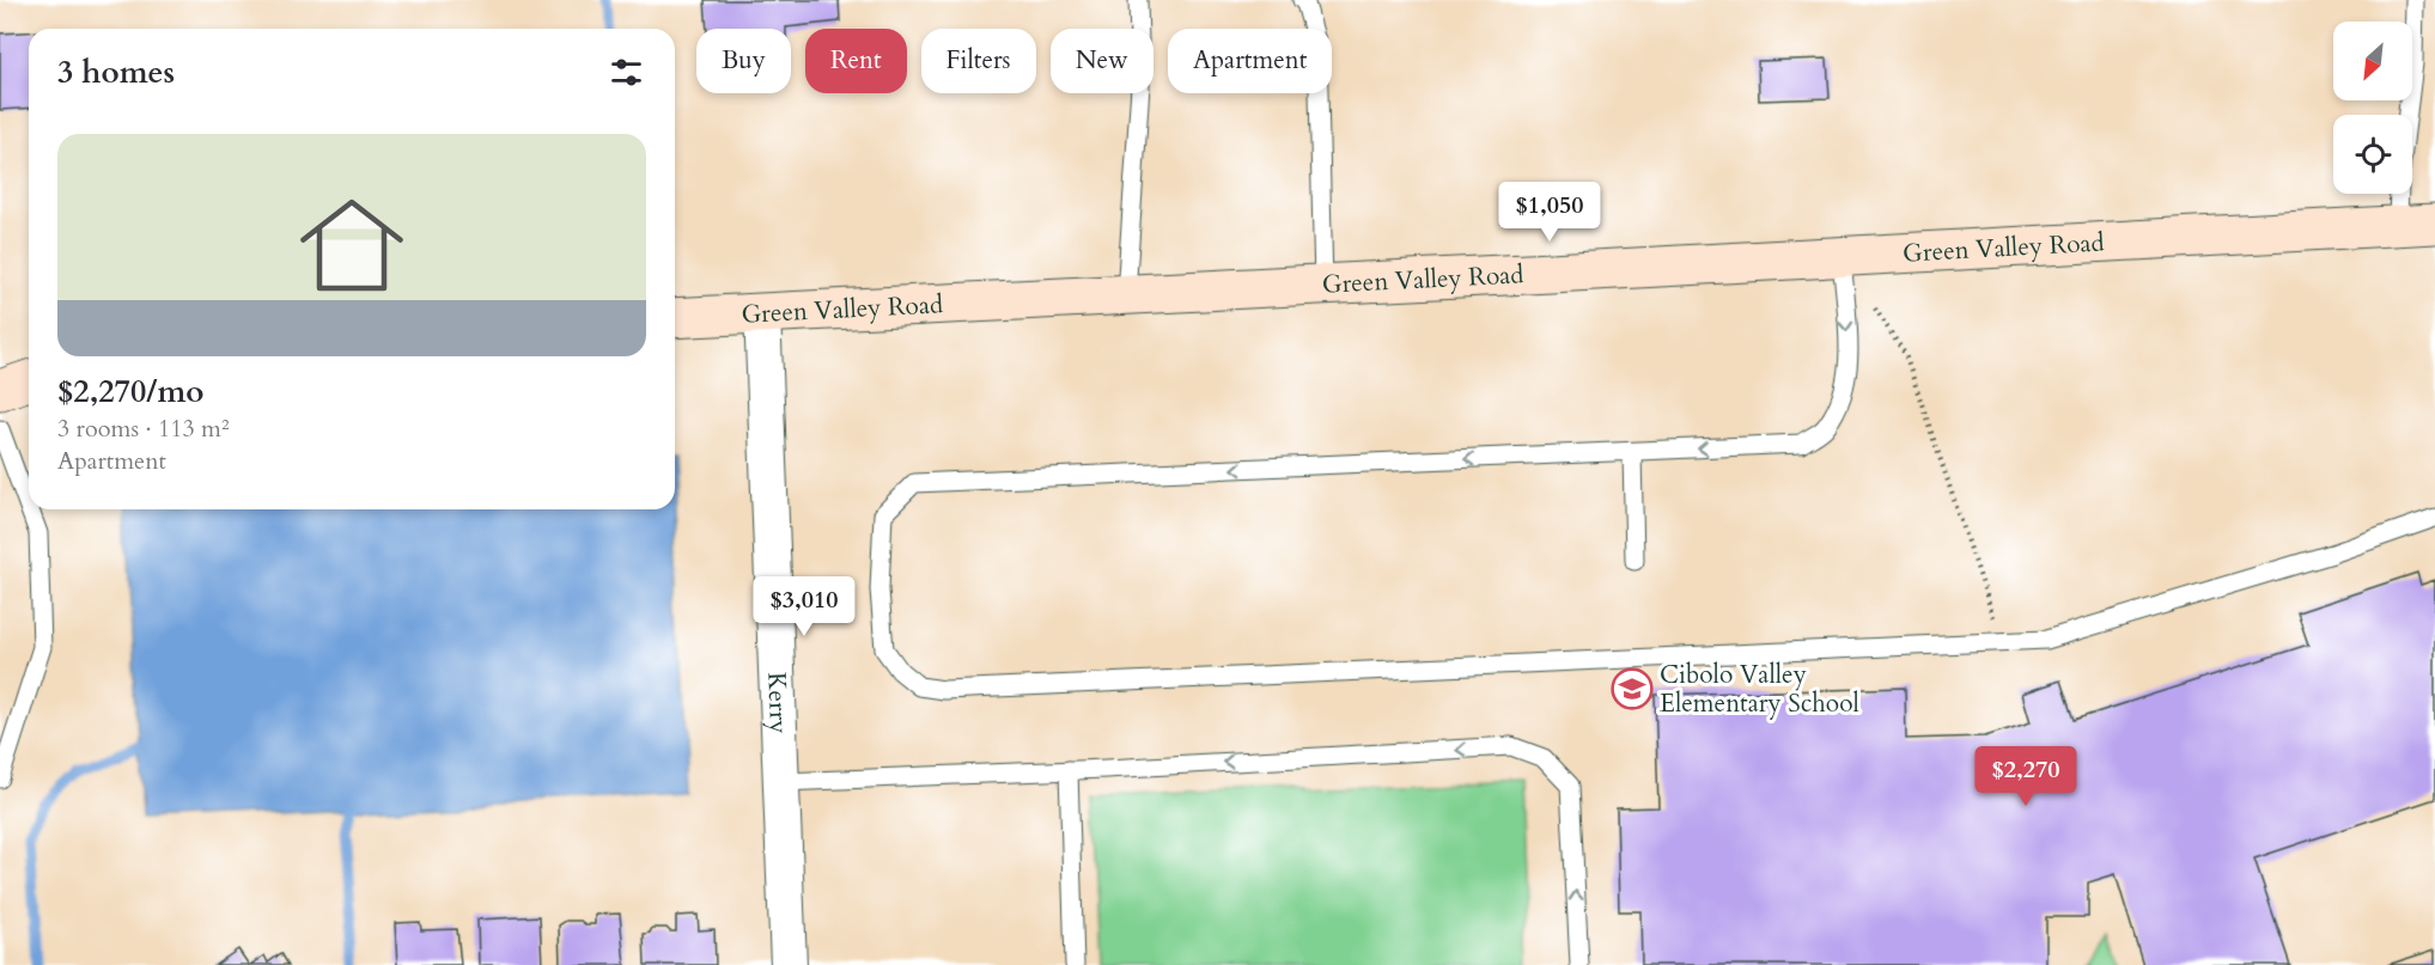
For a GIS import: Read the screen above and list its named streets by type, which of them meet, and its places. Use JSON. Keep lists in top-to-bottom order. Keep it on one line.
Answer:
{"streets":{"street":["Green Valley Road","Kerry"]},"crossings":[["Green Valley Road","Kerry"]],"places":{"school or university":["Cibolo Valley Elementary School"]},"north":"bottom left","page":{"chip":["Buy","Rent","Filters","New","Apartment"],"heading":"3 homes","list":[{"name":"$2,270/mo","note":"3 rooms · 113 m² · Apartment"}],"price":["$1,050","$3,010","$2,270"]}}
